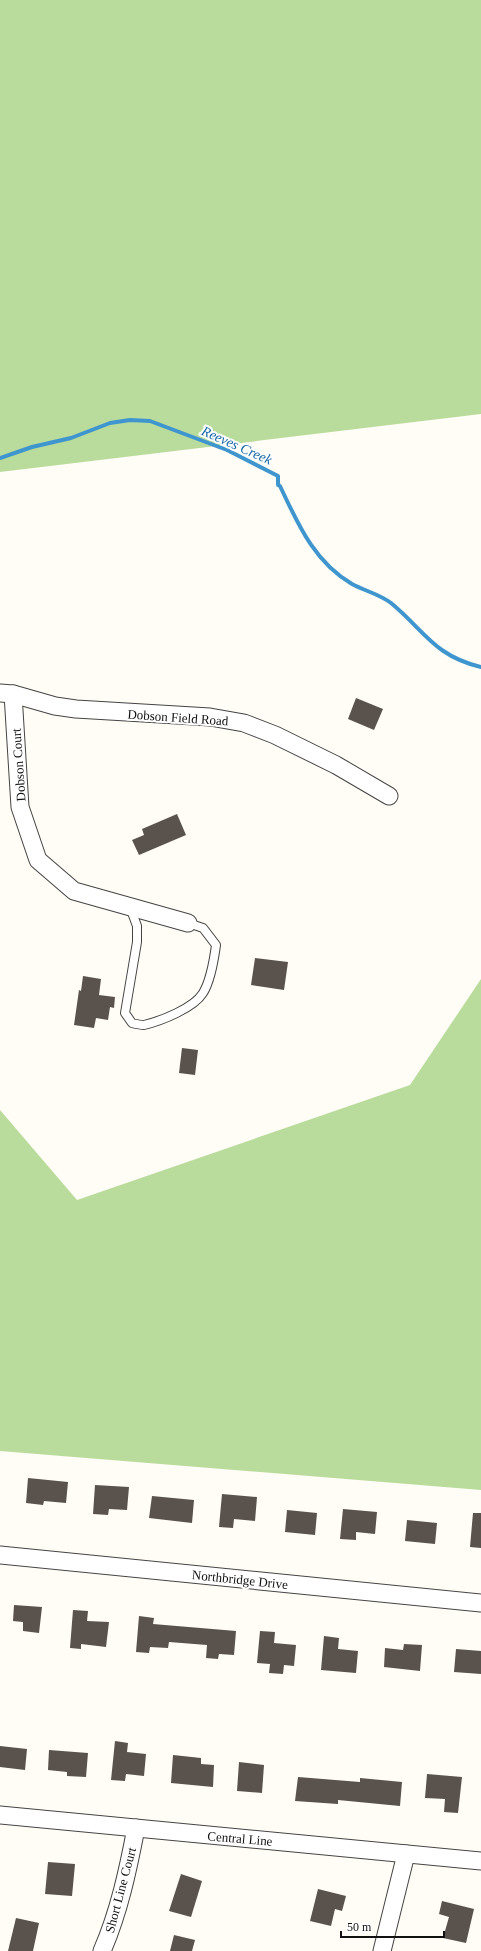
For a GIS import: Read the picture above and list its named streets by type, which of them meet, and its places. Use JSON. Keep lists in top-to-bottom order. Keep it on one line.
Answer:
{"streets":{"street":["Dobson Field Road","Dobson Court","Northbridge Drive","Central Line","Short Line Court"]},"crossings":[["Dobson Field Road","Dobson Court"],["Central Line","Short Line Court"]],"water":["Reeves Creek"],"scale_bar":"50 m"}
